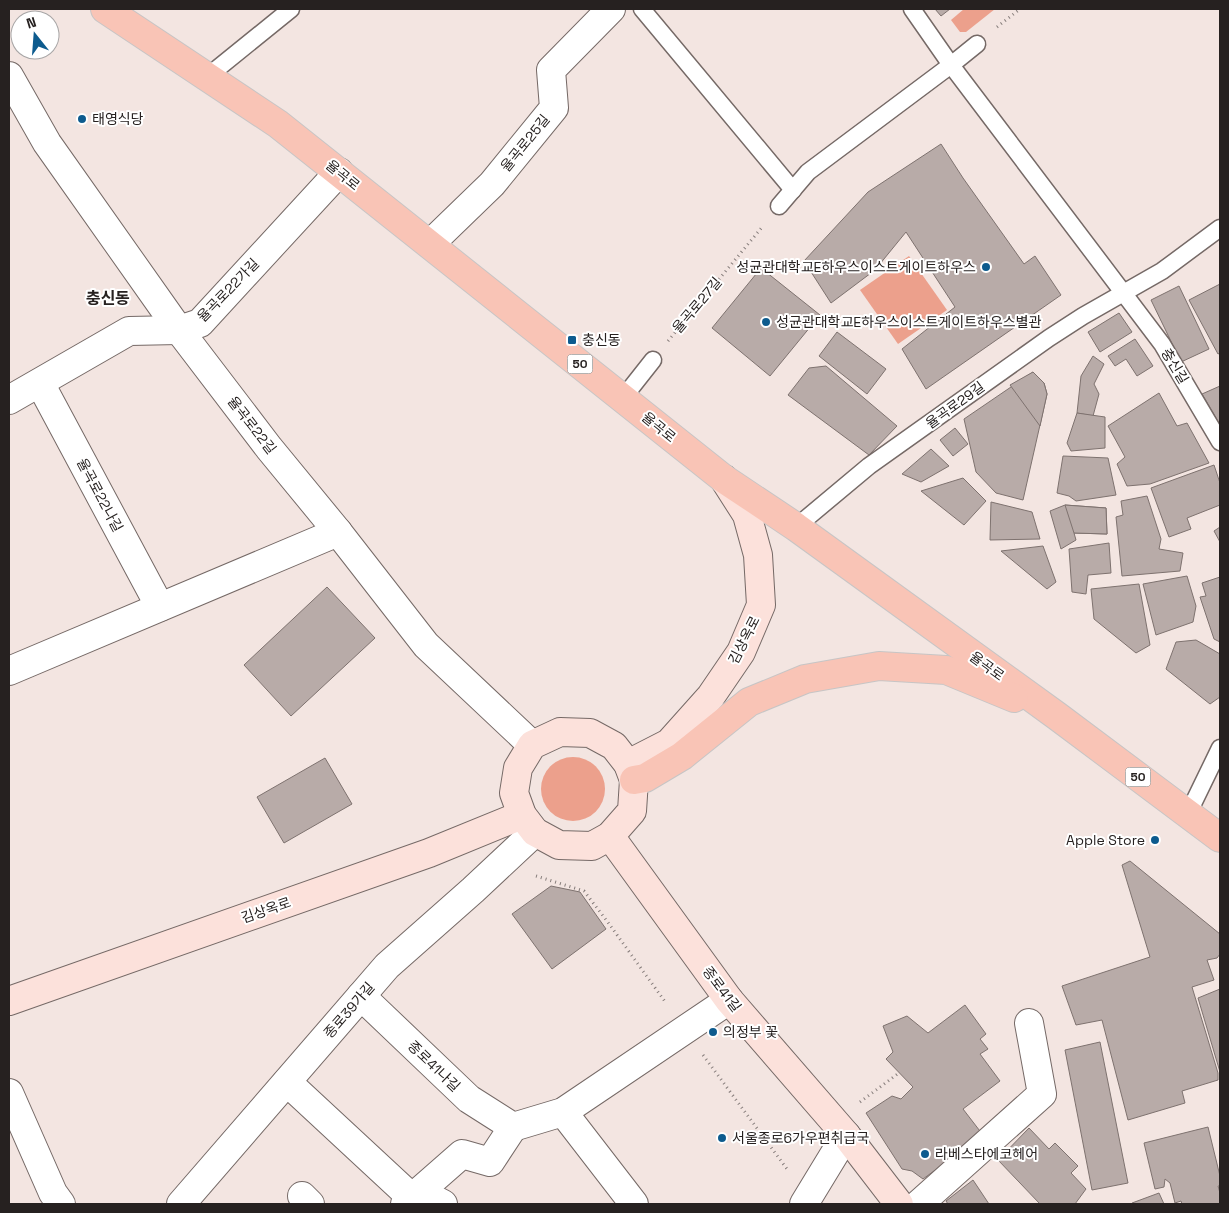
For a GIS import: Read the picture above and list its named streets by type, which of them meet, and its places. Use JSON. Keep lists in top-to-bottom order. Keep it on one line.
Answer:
{"streets":{"main road":["율곡로","50"],"street":["율곡로25길","율곡로22가길","율곡로22길","율곡로22나길","김상옥로","종로41길","종로39가길","종로41나길"],"lane":["충신길","율곡로29길"],"path":["율곡로27길"]},"crossings":[["율곡로25길","율곡로"],["율곡로","율곡로22가길"],["율곡로","율곡로29길"],["율곡로","김상옥로"],["율곡로22가길","율곡로22길"],["율곡로22가길","율곡로22나길"],["충신길","율곡로29길"],["율곡로22길","김상옥로"],["율곡로22길","종로41길"],["율곡로22길","종로39가길"],["김상옥로","종로41길"],["김상옥로","종로39가길"],["종로41길","종로39가길"],["종로39가길","종로41나길"]],"districts":["충신동"],"places":{"other":["태영식당","성균관대학교E하우스이스트게이트하우스","성균관대학교E하우스이스트게이트하우스별관","Apple Store","의정부 꽃","서울종로6가우편취급국","라베스타에코헤어"],"transit":["충신동"]},"north":"top"}
